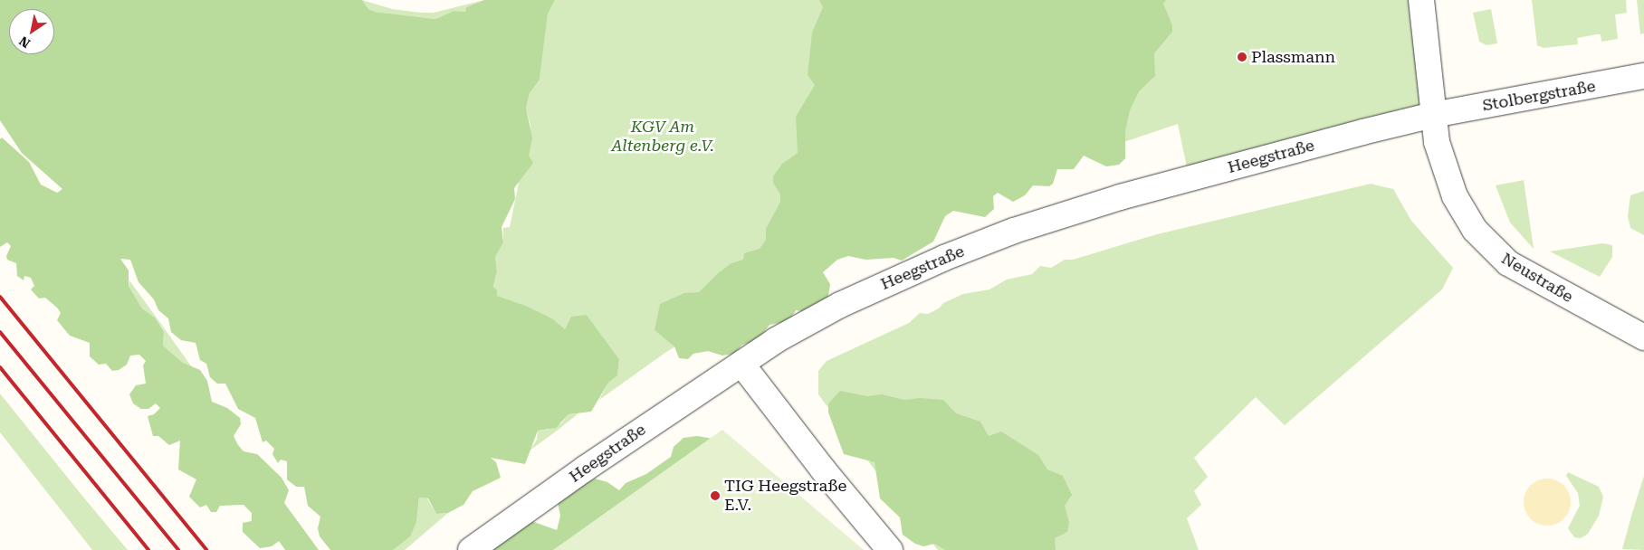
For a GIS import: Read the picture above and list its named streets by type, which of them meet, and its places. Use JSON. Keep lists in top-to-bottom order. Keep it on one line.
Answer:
{"streets":{"street":["Stolbergstraße","Heegstraße","Neustraße"]},"crossings":[["Stolbergstraße","Heegstraße"],["Stolbergstraße","Neustraße"],["Heegstraße","Neustraße"]],"parks":["KGV Am Altenberg e.V."],"places":["Plassmann","TIG Heegstraße E.V."],"north":"bottom left"}
